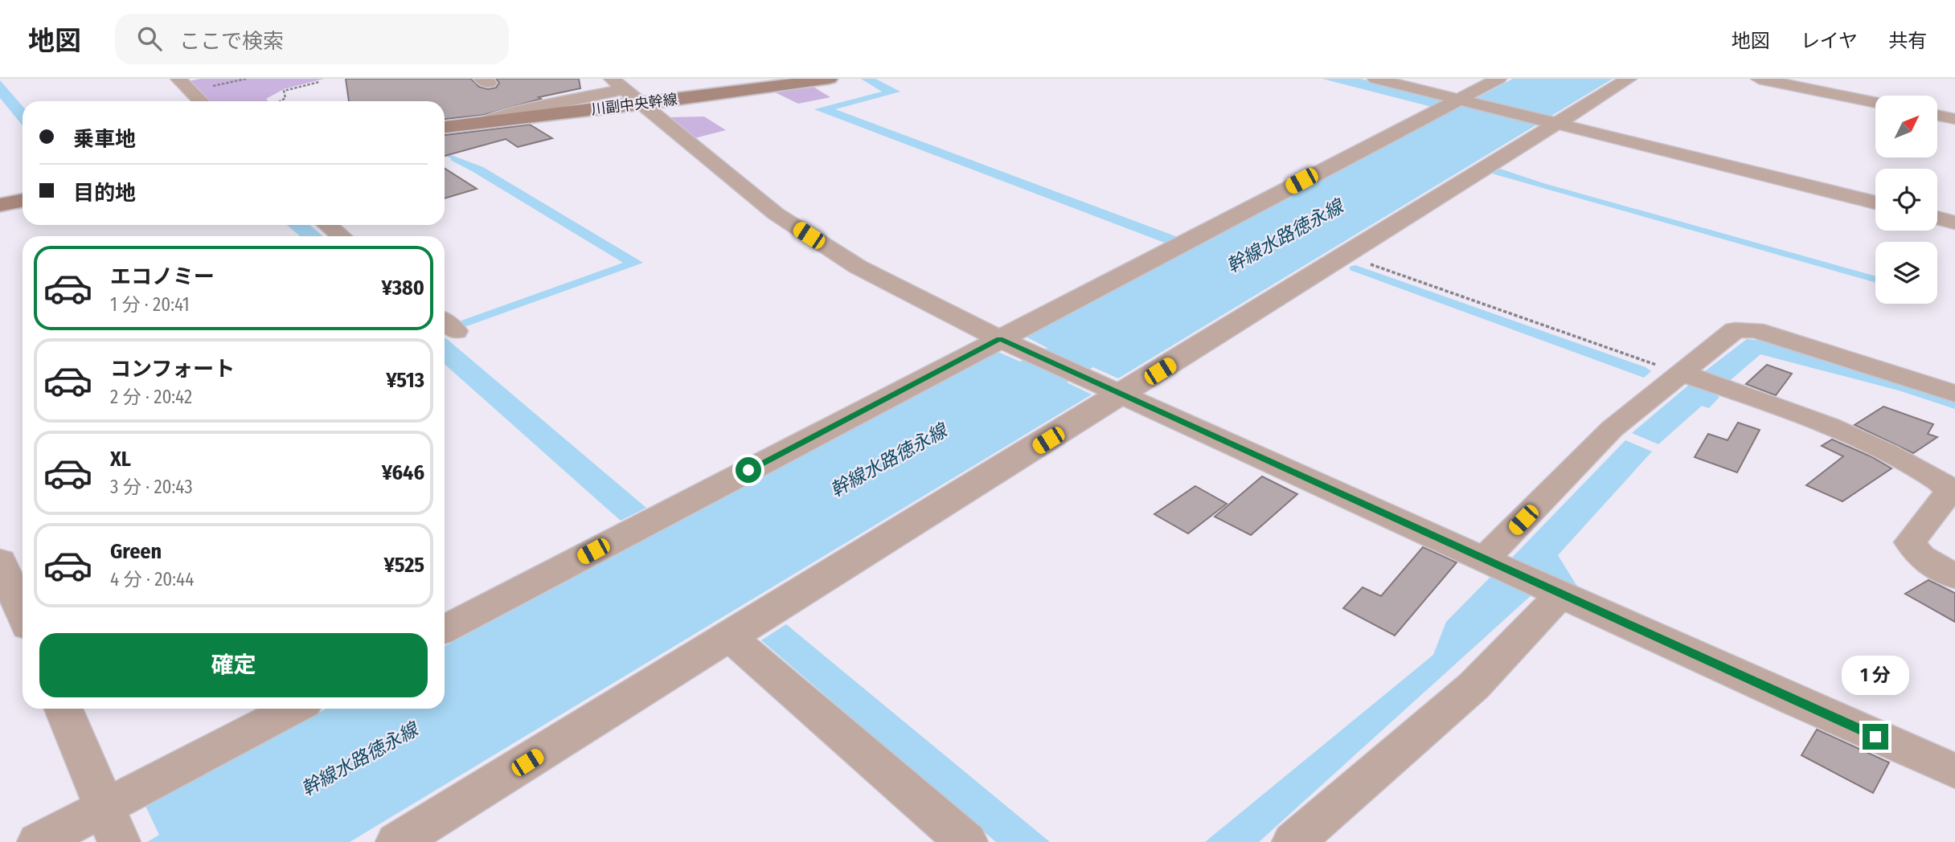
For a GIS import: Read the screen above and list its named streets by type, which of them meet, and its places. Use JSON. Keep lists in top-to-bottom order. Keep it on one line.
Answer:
{"streets":{"street":["川副中央幹線"]},"water":["幹線水路徳永線"],"north":"top right","page":{"header":"地図","search":"ここで検索","nav":["地図","レイヤ","共有"],"banner":["乗車地","目的地"],"list":[{"name":"エコノミー","note":"1 分 · 20:41","value":"¥380"},{"name":"コンフォート","note":"2 分 · 20:42","value":"¥513"},{"name":"XL","note":"3 分 · 20:43","value":"¥646"},{"name":"Green","note":"4 分 · 20:44","value":"¥525"}],"buttons":"確定","bubble":"1 分"}}
